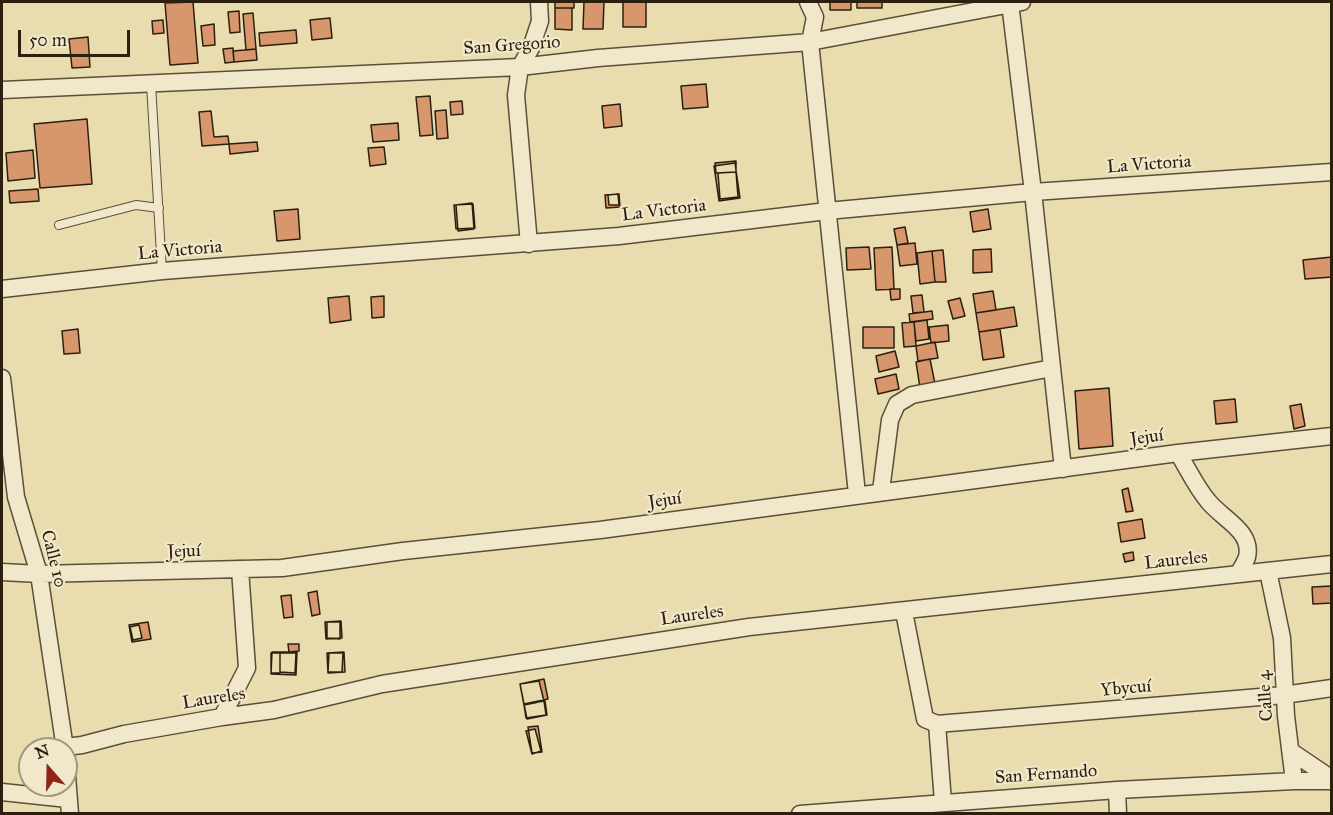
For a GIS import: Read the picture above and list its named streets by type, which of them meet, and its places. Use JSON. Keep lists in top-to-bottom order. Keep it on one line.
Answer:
{"streets":{"street":["San Gregorio","La Victoria","Jejuí","Calle 10","Laureles","Ybycuí","Calle 4","San Fernando"]},"crossings":[["Jejuí","Calle 10"],["Laureles","Calle 4"],["Ybycuí","Calle 4"],["Calle 4","San Fernando"]],"scale_bar":"50 m","north":"top"}
